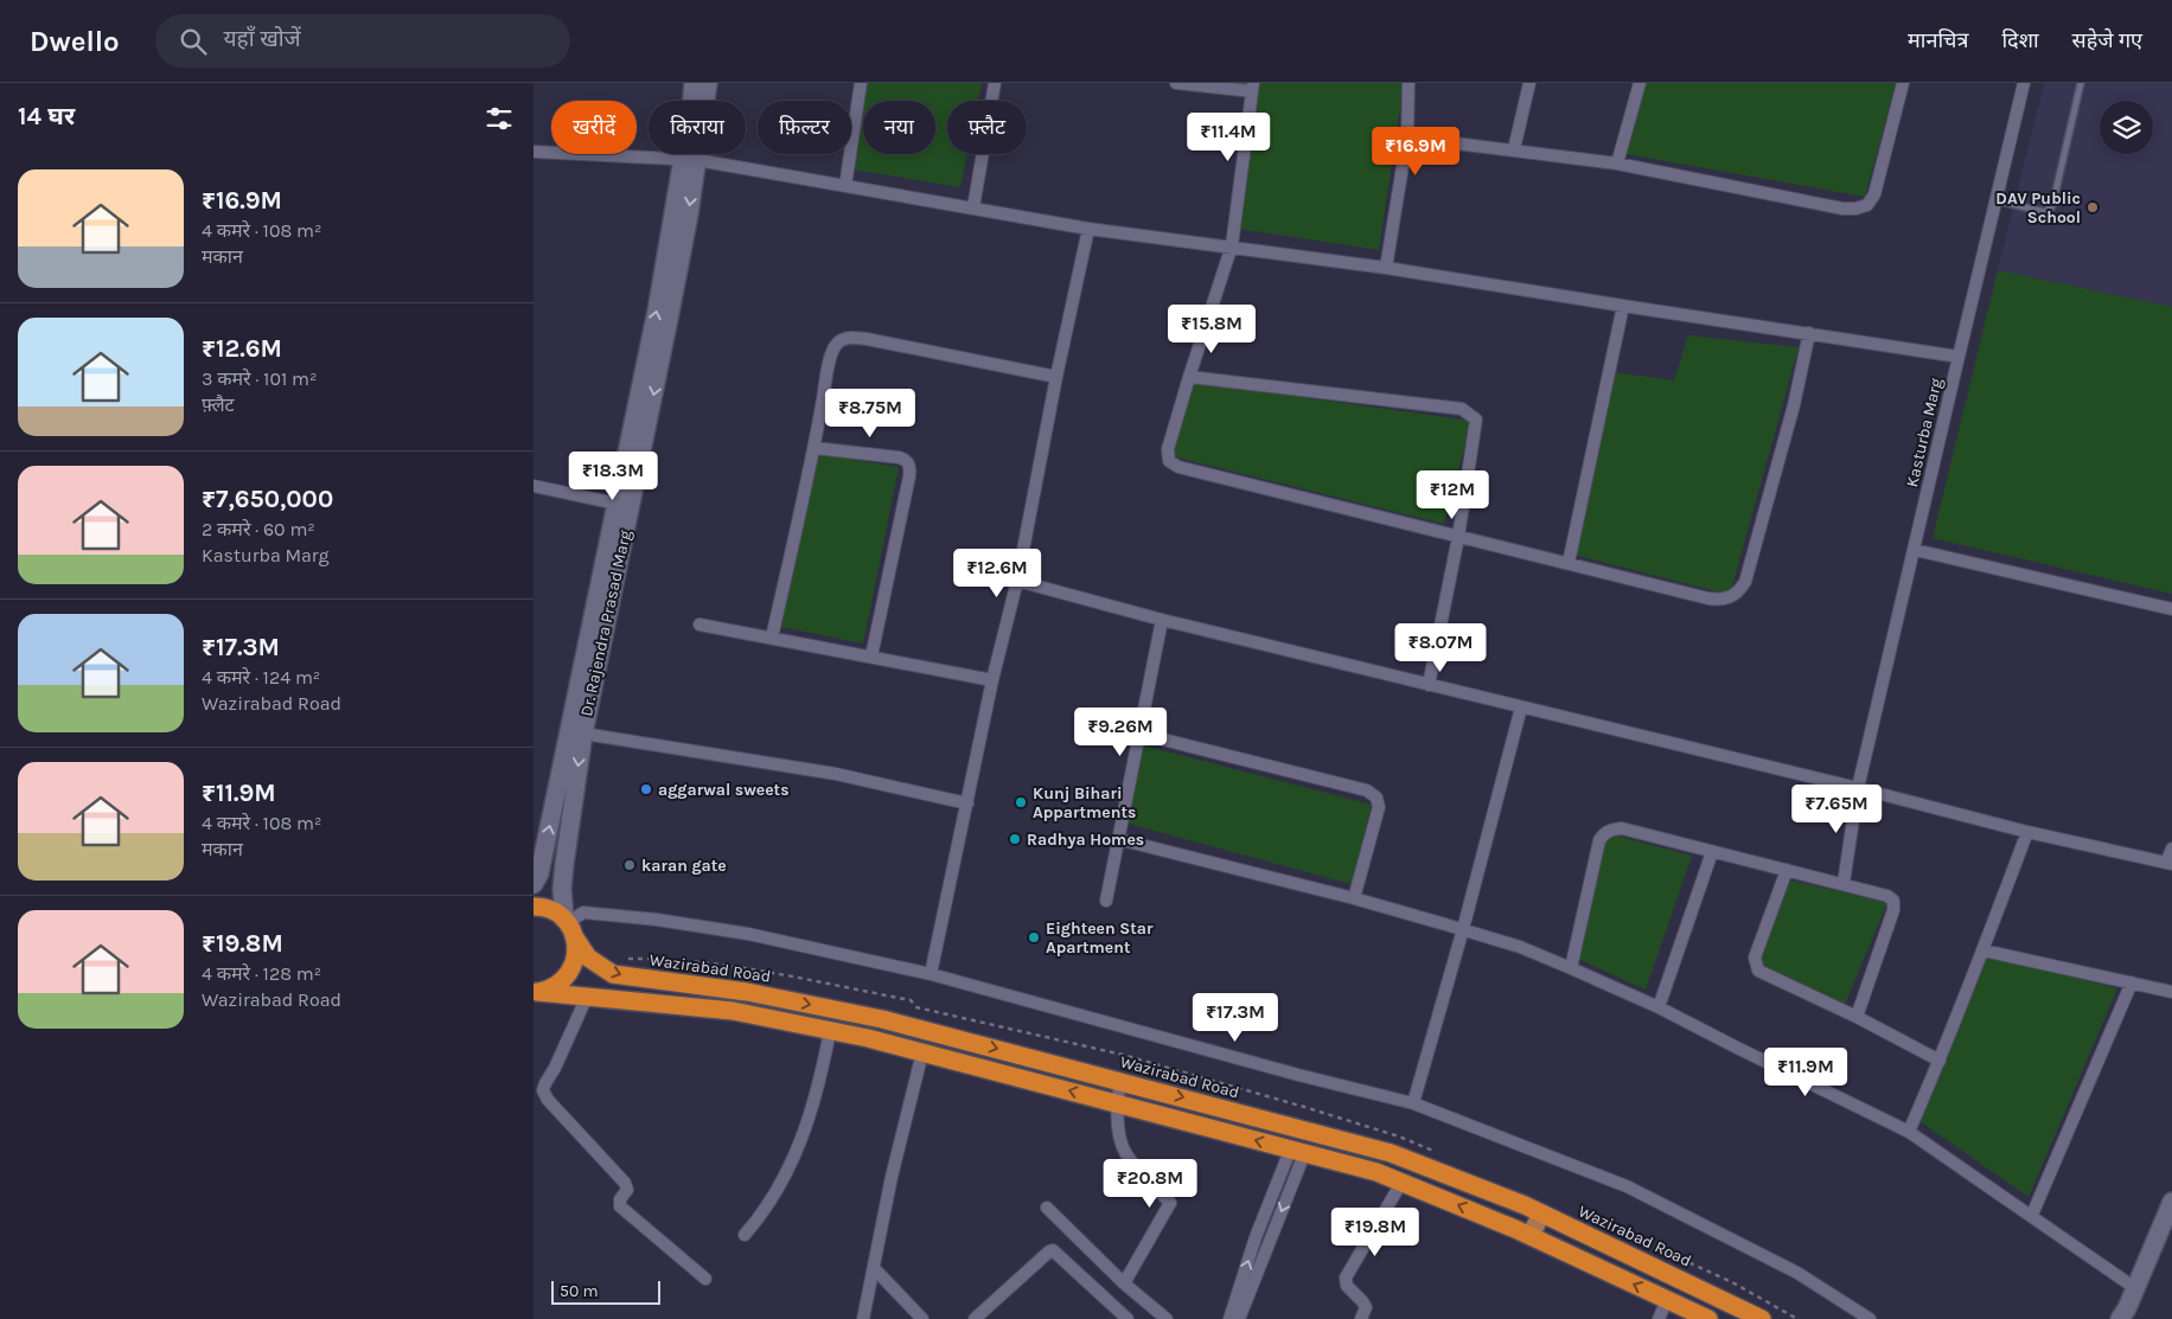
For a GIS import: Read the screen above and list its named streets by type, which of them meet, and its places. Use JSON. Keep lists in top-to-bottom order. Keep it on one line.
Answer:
{"streets":{"highway":["Wazirabad Road"],"main road":["Dr. Rajendra Prasad Marg"],"street":["Kasturba Marg"]},"crossings":[["Dr. Rajendra Prasad Marg","Wazirabad Road"]],"places":["DAV Public School","aggarwal sweets","Kunj Bihari Appartments","Radhya Homes","karan gate","Eighteen Star Apartment"],"scale_bar":"50 m","page":{"header":"Dwello","search":"यहाँ खोजें","nav":["मानचित्र","दिशा","सहेजे गए"],"heading":"14 घर","chip":["खरीदें","किराया","फ़िल्टर","नया","फ़्लैट"],"price":["₹11.4M","₹16.9M","₹15.8M","₹8.75M","₹18.3M","₹12M","₹12.6M","₹8.07M","₹9.26M","₹7.65M","₹17.3M","₹11.9M","₹20.8M","₹19.8M"],"list":[{"name":"₹16.9M","note":"4 कमरे · 108 m² · मकान"},{"name":"₹12.6M","note":"3 कमरे · 101 m² · फ़्लैट"},{"name":"₹7,650,000","note":"2 कमरे · 60 m² · Kasturba Marg"},{"name":"₹17.3M","note":"4 कमरे · 124 m² · Wazirabad Road"},{"name":"₹11.9M","note":"4 कमरे · 108 m² · मकान"},{"name":"₹19.8M","note":"4 कमरे · 128 m² · Wazirabad Road"}],"scale":"50 m"}}
